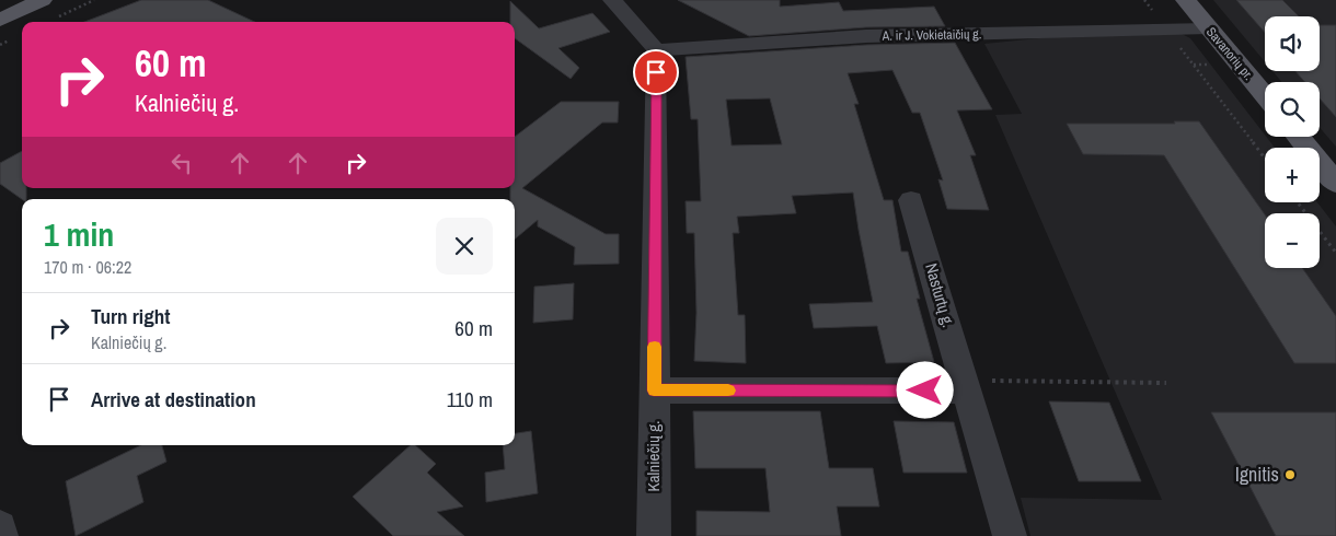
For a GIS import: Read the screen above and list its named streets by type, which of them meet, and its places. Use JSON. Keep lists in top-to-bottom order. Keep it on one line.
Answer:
{"streets":{"main road":["Savanorių pr."],"street":["A. ir J. Vokietaičių g.","Nasturtų g.","Kalniečių g."]},"crossings":[["A. ir J. Vokietaičių g.","Savanorių pr."],["A. ir J. Vokietaičių g.","Kalniečių g."]],"places":["Ignitis"],"page":{"map_buttons":["+","−"],"turn":["60 m","Kalniečių g."],"heading":["1 min","170 m · 06:22"],"list":[{"name":"Turn right","note":"Kalniečių g.","value":"60 m"},{"name":"Arrive at destination","value":"110 m"}]}}
